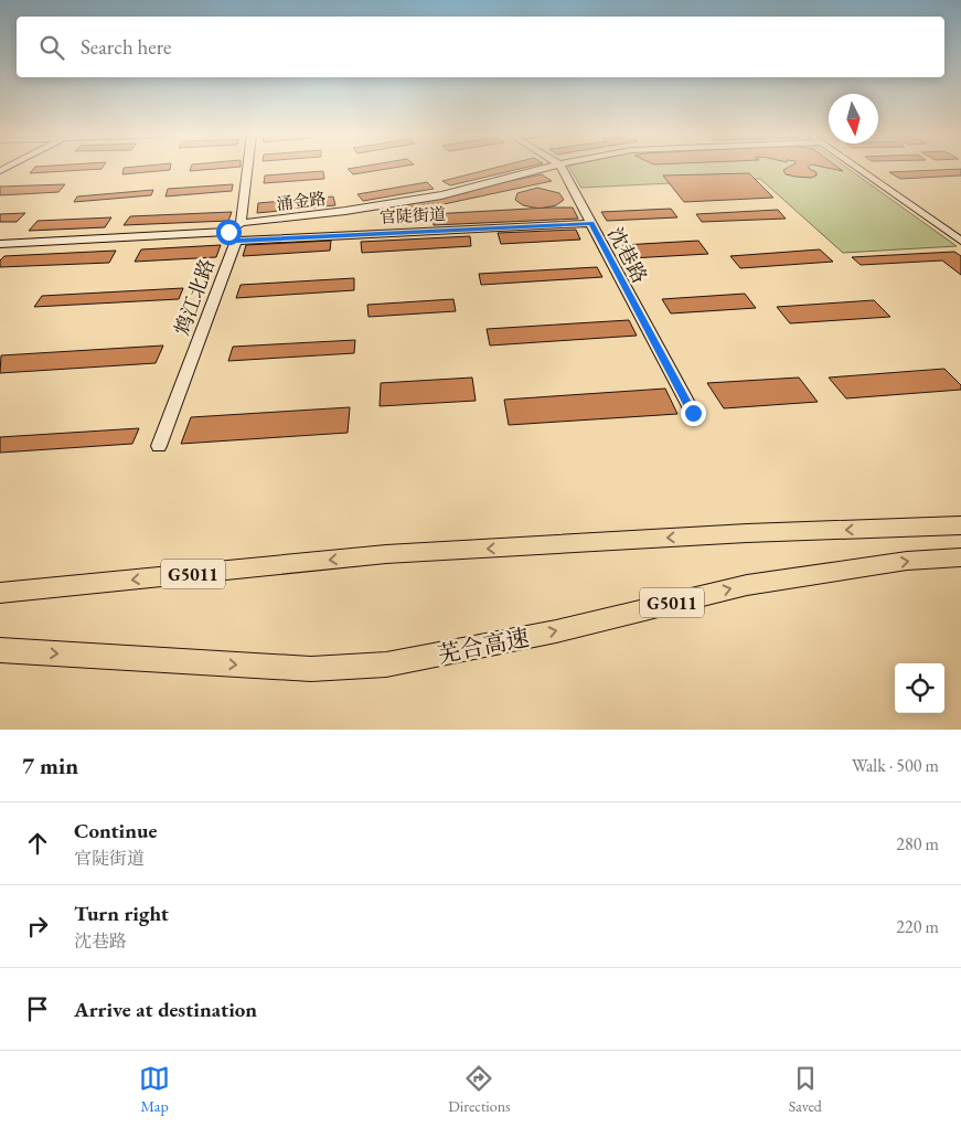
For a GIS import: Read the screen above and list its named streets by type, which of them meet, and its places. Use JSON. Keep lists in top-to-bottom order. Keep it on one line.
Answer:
{"streets":{"highway":["G5011","芜合高速"],"street":["涌金路","官陡街道","沈巷路","鸩江北路"]},"crossings":[["官陡街道","沈巷路"],["官陡街道","鸩江北路"]],"north":"bottom","page":{"search":"Search here","heading":["7 min","Walk · 500 m"],"list":[["Continue","官陡街道","280 m"],["Turn right","沈巷路","220 m"],"Arrive at destination"],"nav":["Map","Directions","Saved"]}}
